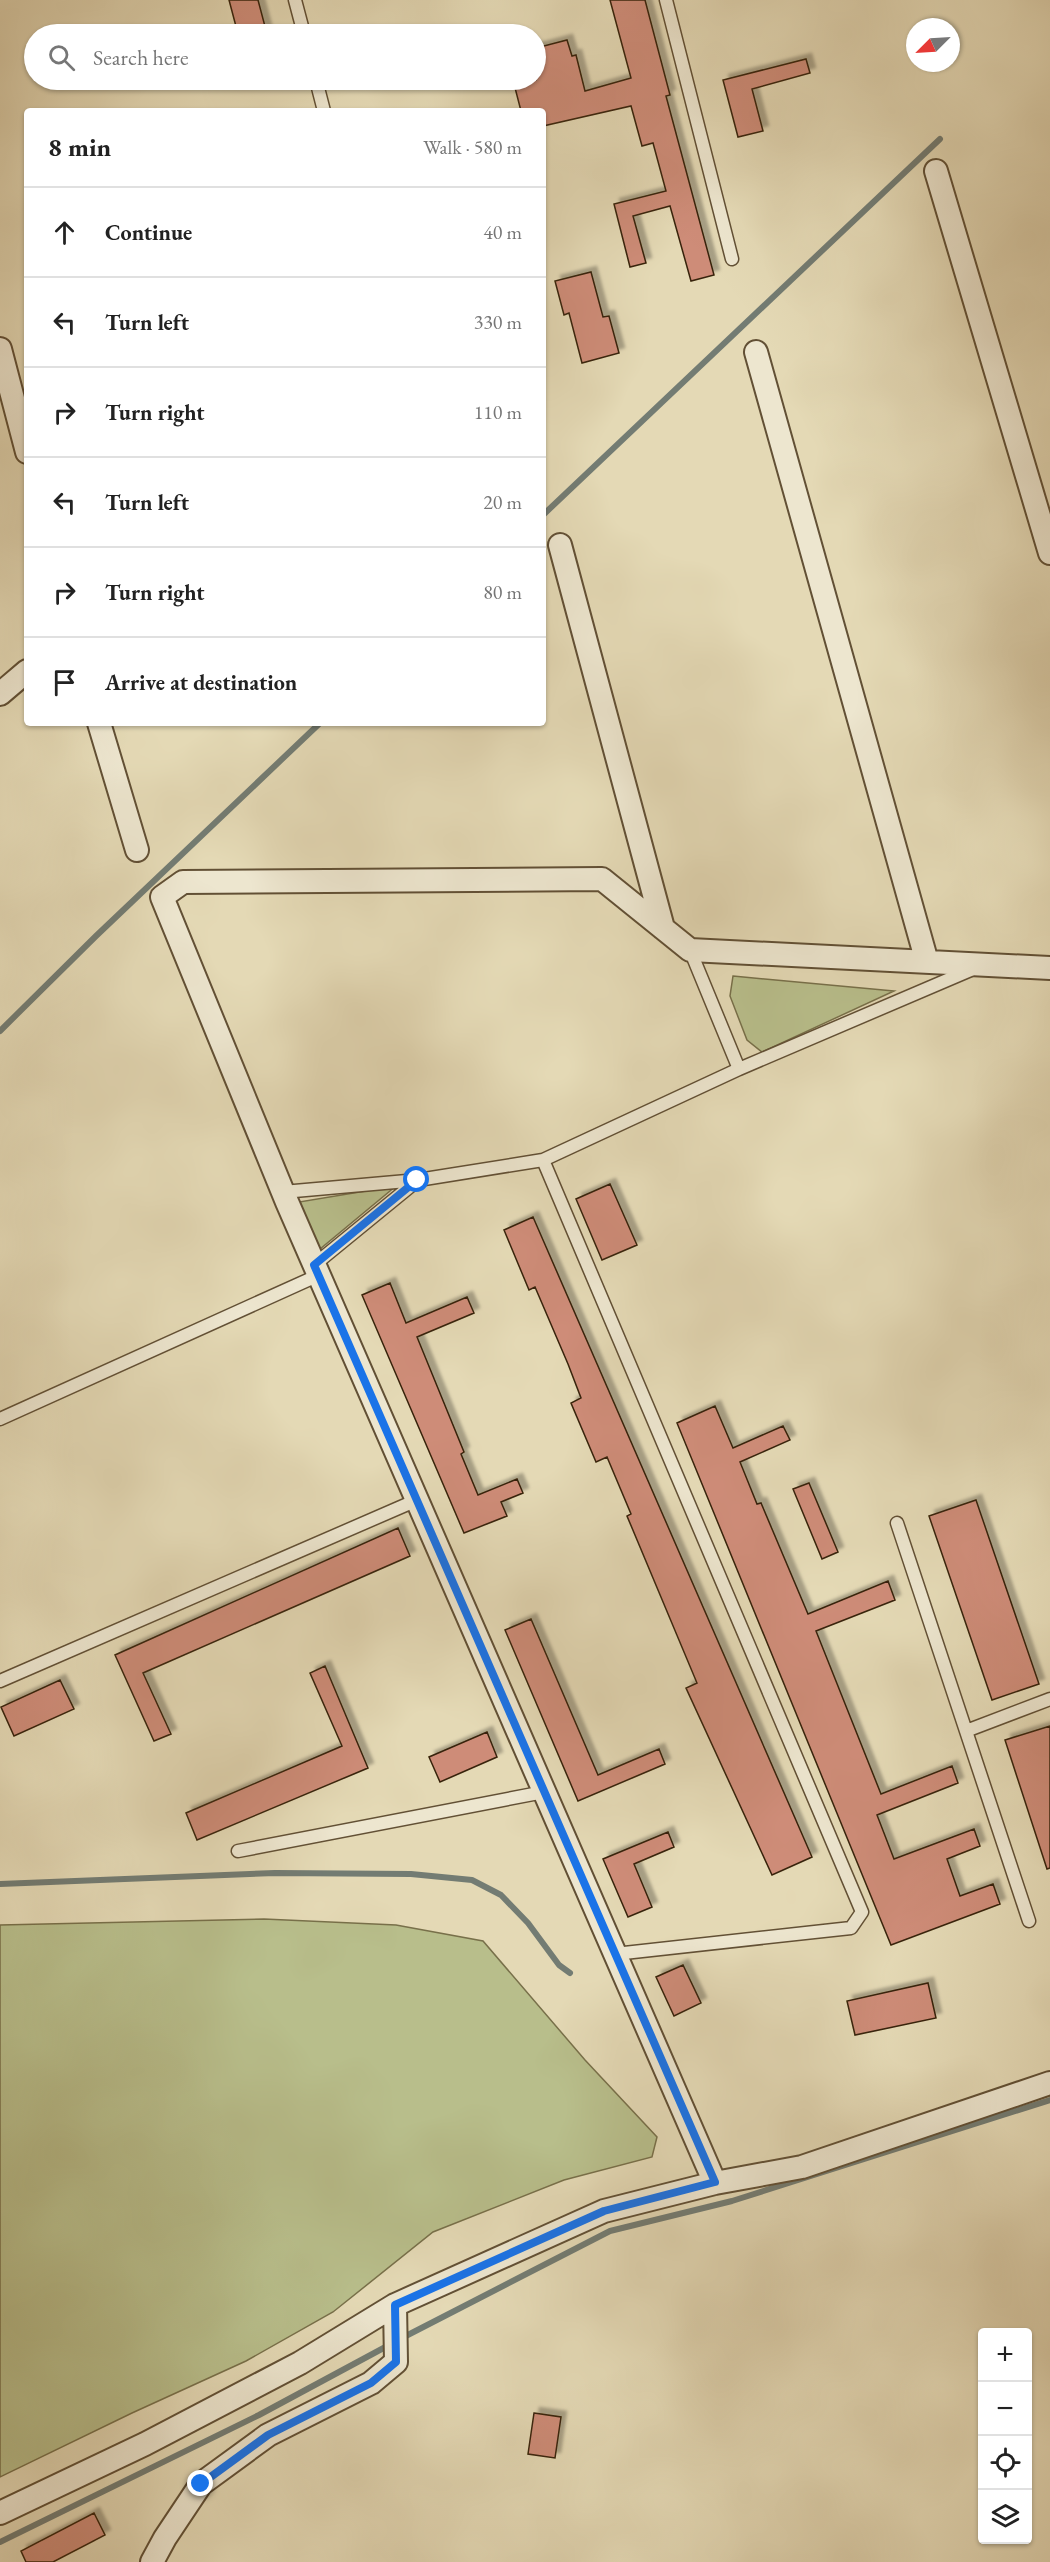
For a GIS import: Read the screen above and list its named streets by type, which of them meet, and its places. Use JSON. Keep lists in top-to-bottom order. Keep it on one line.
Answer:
{"north":"bottom left","page":{"search":"Search here","heading":["8 min","Walk · 580 m"],"list":[["Continue","40 m"],["Turn left","330 m"],["Turn right","110 m"],["Turn left","20 m"],["Turn right","80 m"],"Arrive at destination"],"map_buttons":["+","−"]}}
